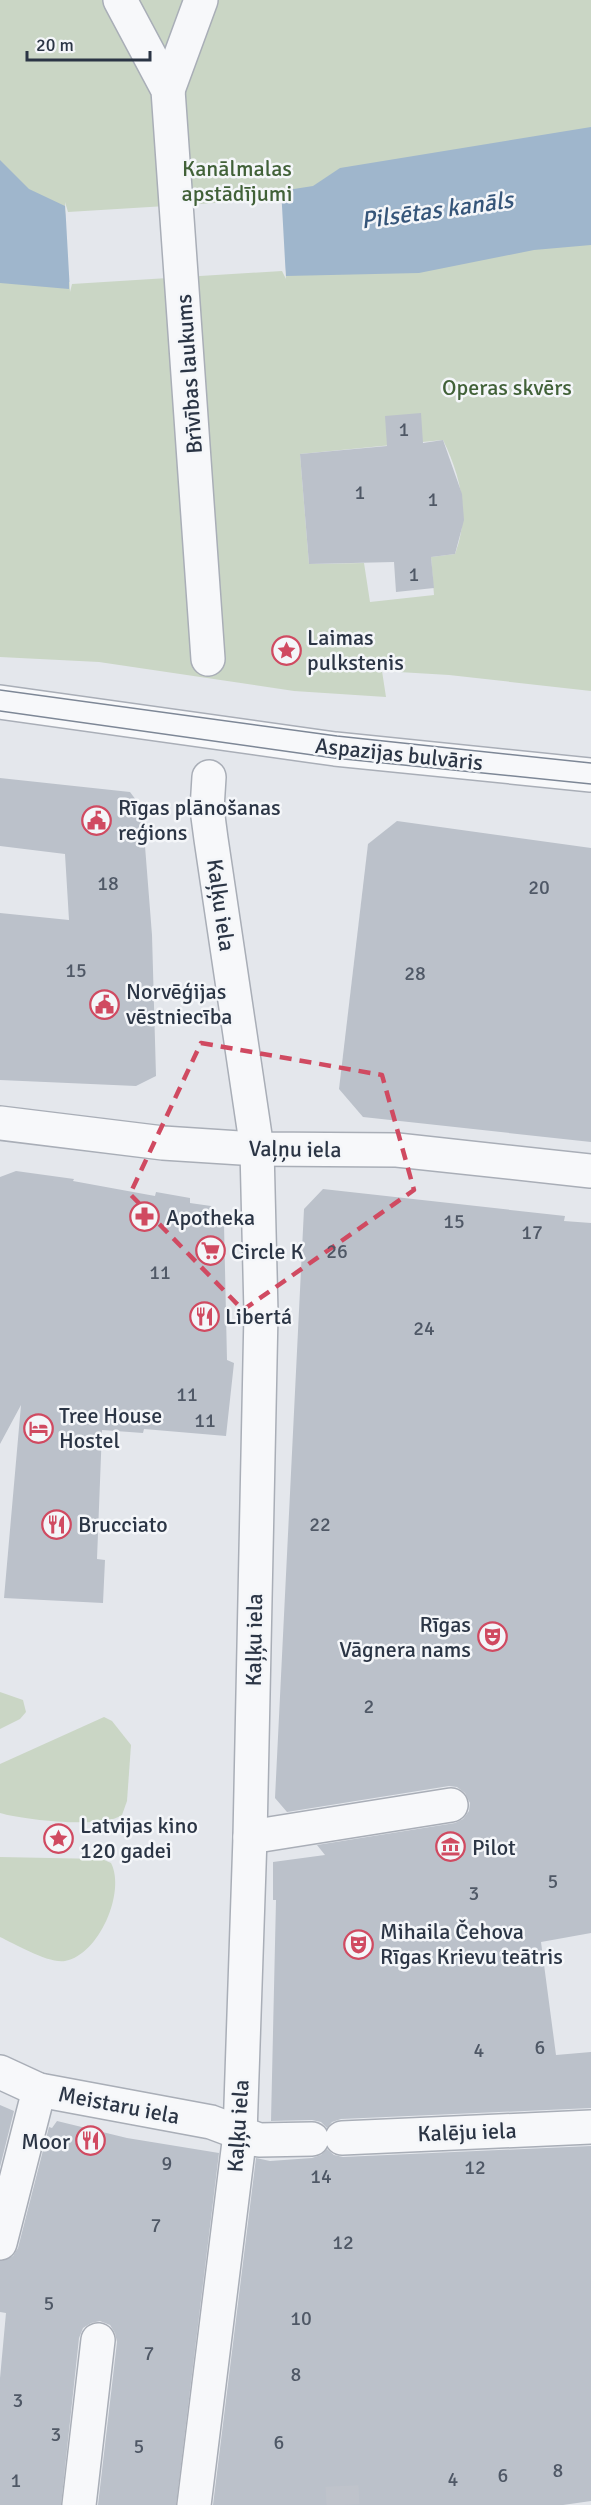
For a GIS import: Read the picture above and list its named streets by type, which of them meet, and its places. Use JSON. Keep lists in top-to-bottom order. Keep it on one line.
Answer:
{"streets":{"street":["Brīvības laukums","Aspazijas bulvāris","Kaļķu iela","Vaļņu iela","Meistaru iela","Kalēju iela"]},"crossings":[["Kaļķu iela","Vaļņu iela"],["Kaļķu iela","Meistaru iela"],["Kaļķu iela","Kalēju iela"],["Meistaru iela","Kalēju iela"]],"water":["Pilsētas kanāls"],"parks":["Kanālmalas apstādījumi","Operas skvērs"],"places":{"place":["Laimas pulkstenis","Latvijas kino 120 gadei"],"public building":["Rīgas plānošanas reģions","Norvēģijas vēstniecība"],"pharmacy":["Apotheka"],"supermarket":["Circle K"],"restaurant":["Libertá","Brucciato","Moor"],"hotel":["Tree House Hostel"],"theatre":["Rīgas Vāgnera nams","Mihaila Čehova Rīgas Krievu teātris"],"museum":["Pilot"]},"house_numbers":["1","1","1","1","18","20","15","28","15","17","26","11","24","11","11","22","2","5","3","6","4","9","12","14","7","12","5","10","7","8","3","3","6","5","8","6","4","1"],"scale_bar":"20 m"}
